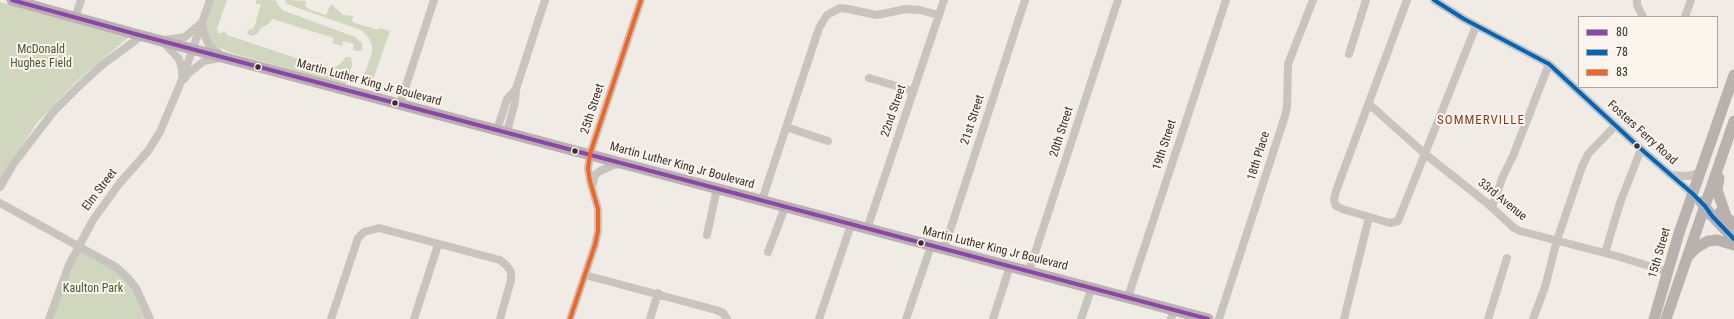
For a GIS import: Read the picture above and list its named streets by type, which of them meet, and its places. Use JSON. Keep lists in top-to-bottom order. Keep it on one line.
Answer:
{"streets":{"main road":["Martin Luther King Jr Boulevard","15th Street"],"street":["25th Street","22nd Street","21st Street","20th Street","Fosters Ferry Road","19th Street","18th Place","Elm Street","33rd Avenue"]},"crossings":[["Martin Luther King Jr Boulevard","25th Street"],["Martin Luther King Jr Boulevard","22nd Street"],["Martin Luther King Jr Boulevard","21st Street"],["Martin Luther King Jr Boulevard","20th Street"],["Martin Luther King Jr Boulevard","19th Street"],["Martin Luther King Jr Boulevard","Elm Street"],["Fosters Ferry Road","15th Street"],["33rd Avenue","15th Street"]],"districts":["SOMMERVILLE"],"parks":["McDonald Hughes Field","Kaulton Park"],"lines":["transit line 80","transit line 78","transit line 83"],"legend":["80","78","83"]}
